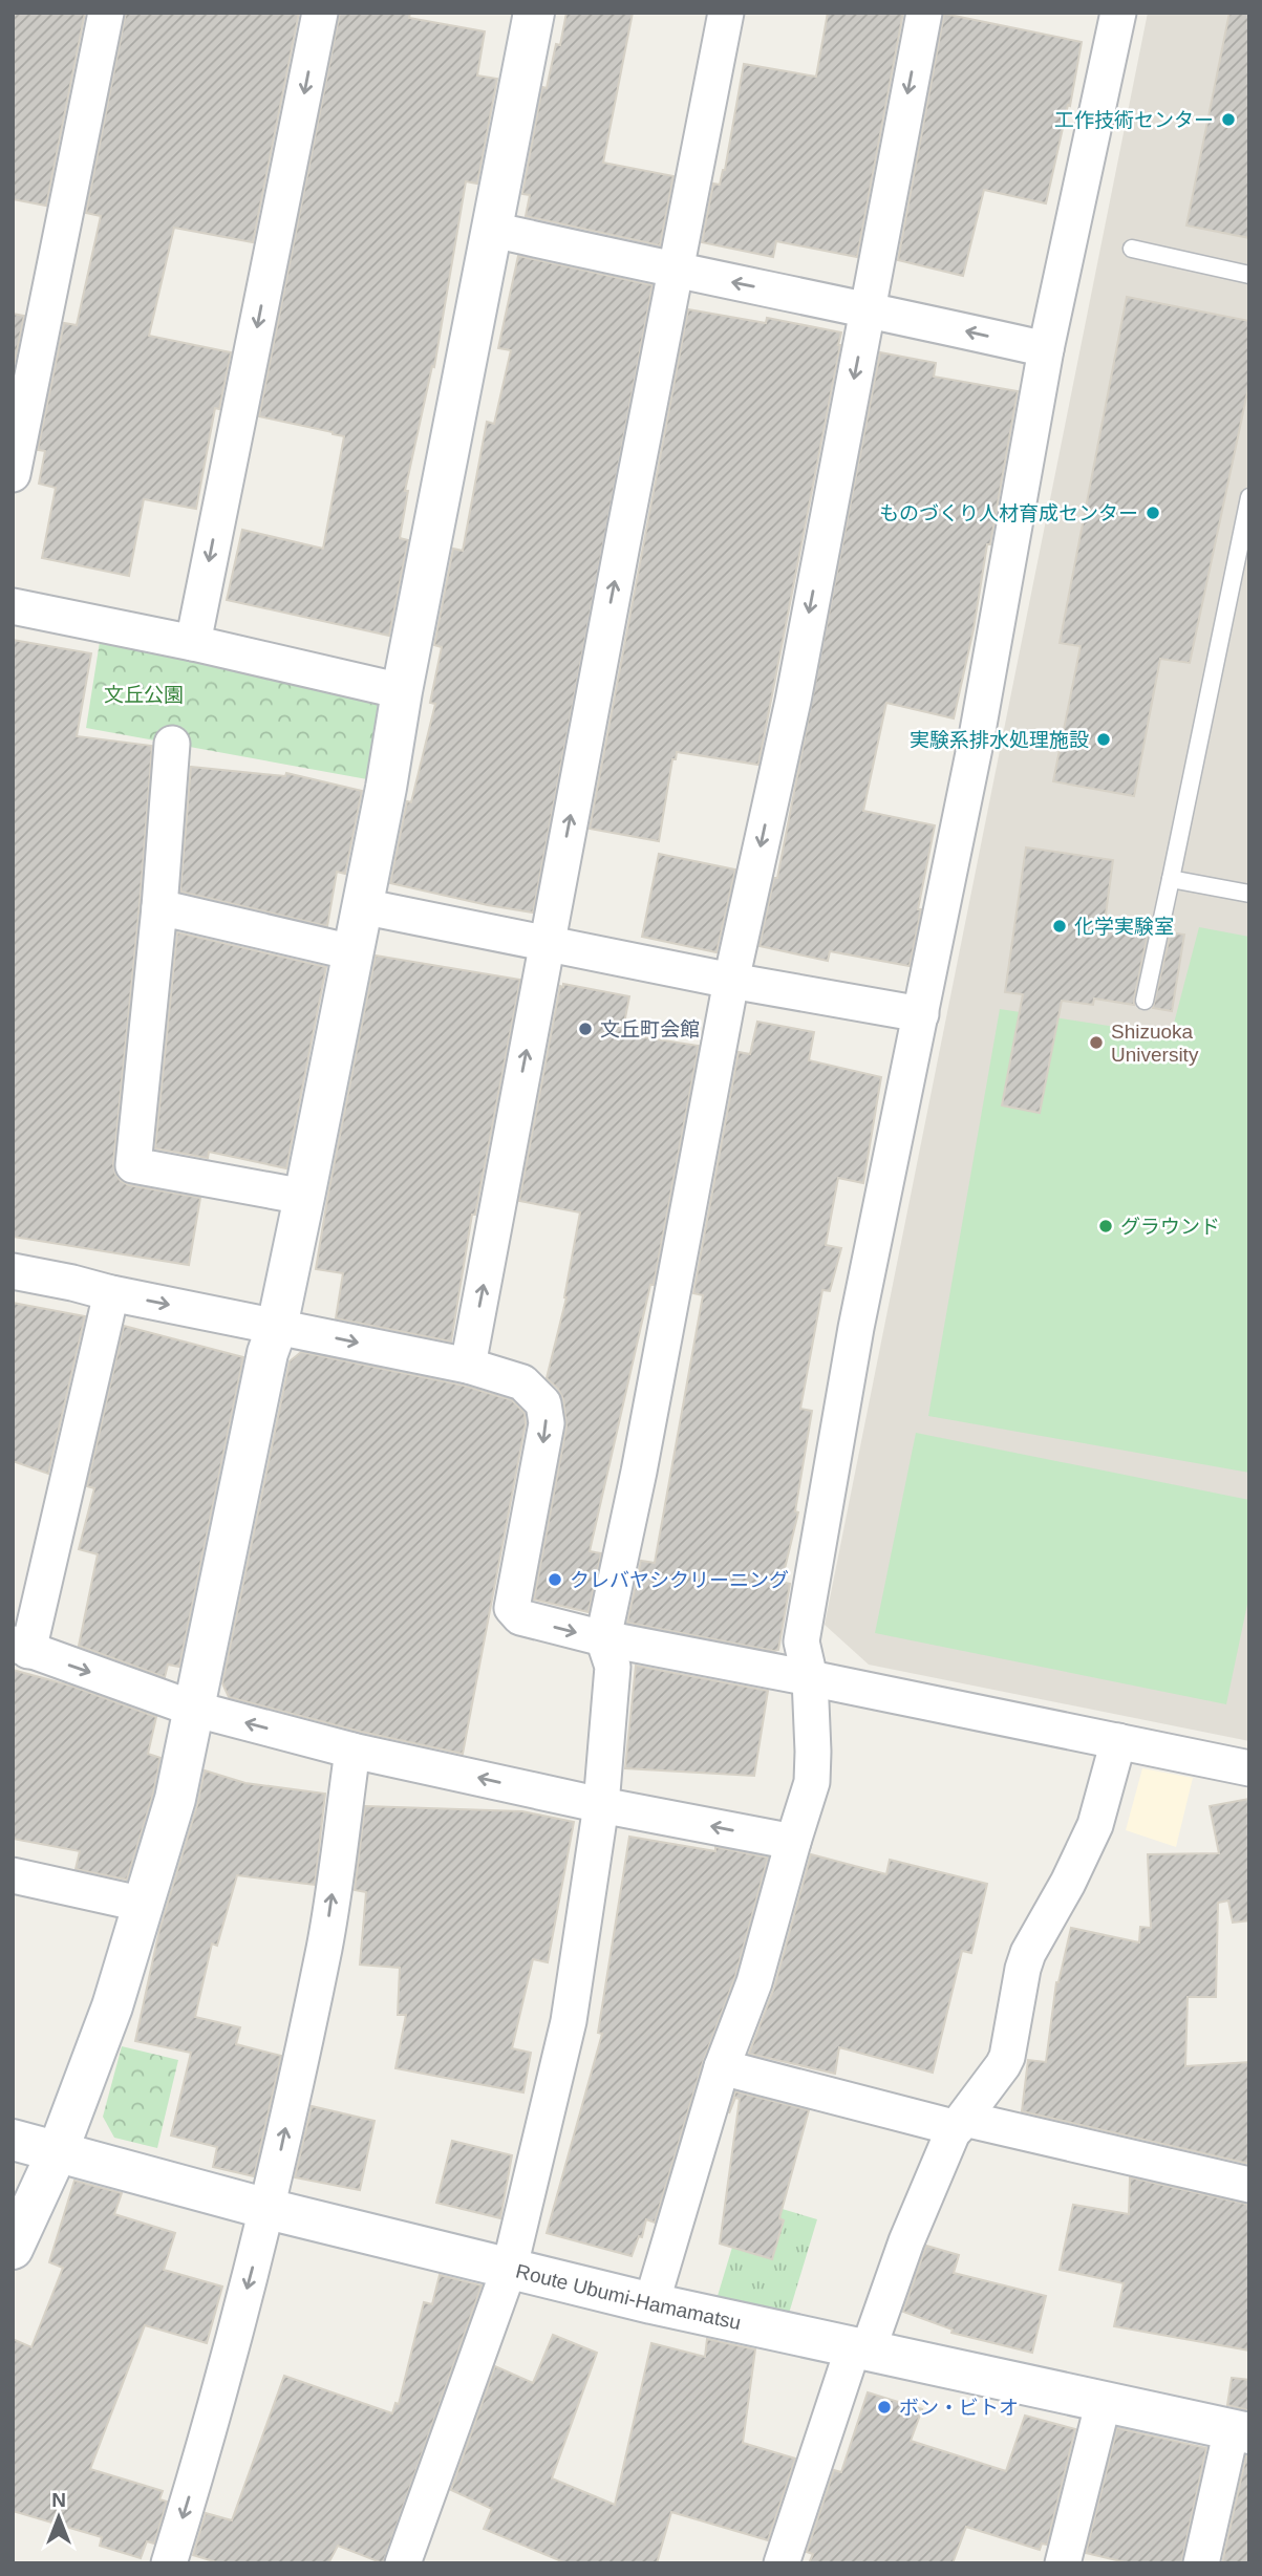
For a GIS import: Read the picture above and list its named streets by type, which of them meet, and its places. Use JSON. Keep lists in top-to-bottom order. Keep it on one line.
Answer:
{"streets":{"street":["Route Ubumi-Hamamatsu"]},"parks":["文丘公園"],"places":["工作技術センター","ものづくり人材育成センター","実験系排水処理施設","化学実験室","文丘町会館","Shizuoka University","グラウンド","クレバヤシクリーニング","ボン・ビトオ"],"north":"top"}
